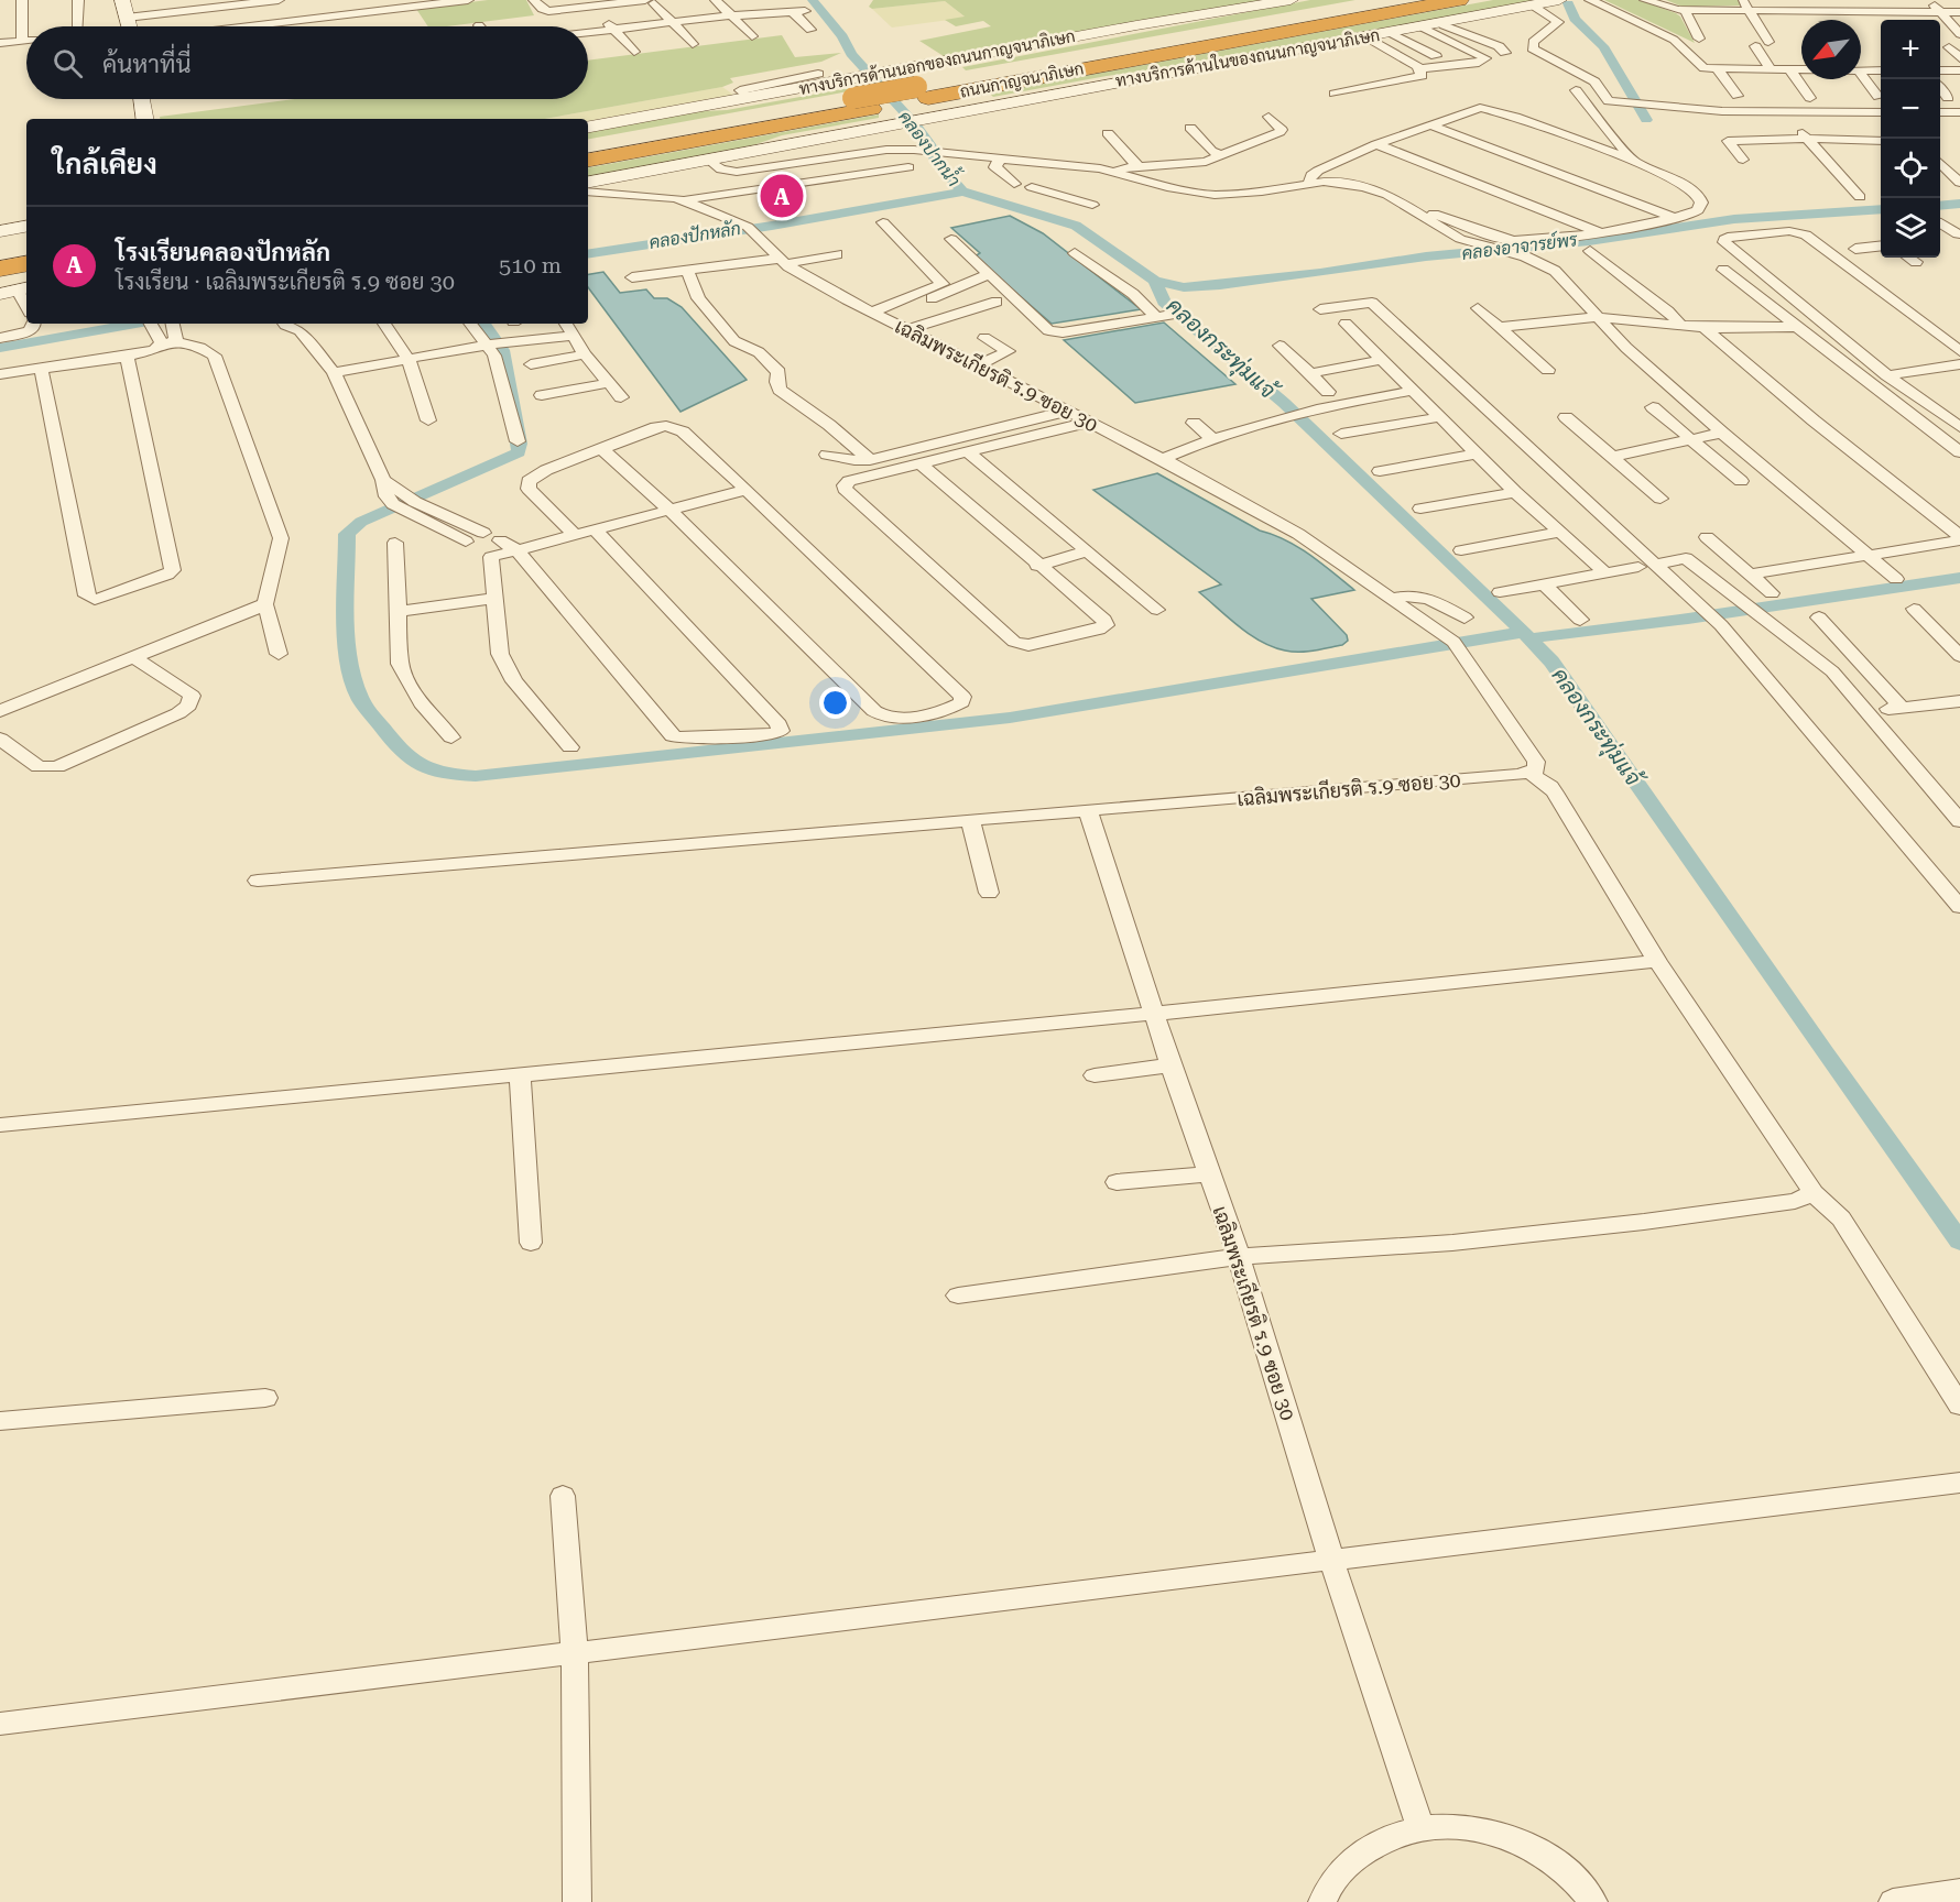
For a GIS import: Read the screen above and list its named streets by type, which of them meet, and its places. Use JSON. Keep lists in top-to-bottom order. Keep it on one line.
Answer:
{"streets":{"highway":["ถนนกาญจนาภิเษก"],"main road":["ทางบริการด้านในของถนนกาญจนาภิเษก","ทางบริการด้านนอกของถนนกาญจนาภิเษก"],"street":["เฉลิมพระเกียรติ ร.9 ซอย 30"]},"crossings":[["ทางบริการด้านในของถนนกาญจนาภิเษก","ถนนกาญจนาภิเษก"]],"water":["คลองปากน้ำ","คลองปักหลัก","คลองอาจารย์พร","คลองกระทุ่มแจ้"],"north":"bottom left","page":{"map_buttons":["+","−"],"search":"ค้นหาที่นี่","heading":"ใกล้เคียง","pins":"A","list":[{"mark":"A","name":"โรงเรียนคลองปักหลัก","note":"โรงเรียน · เฉลิมพระเกียรติ ร.9 ซอย 30","value":"510 m"}]}}
